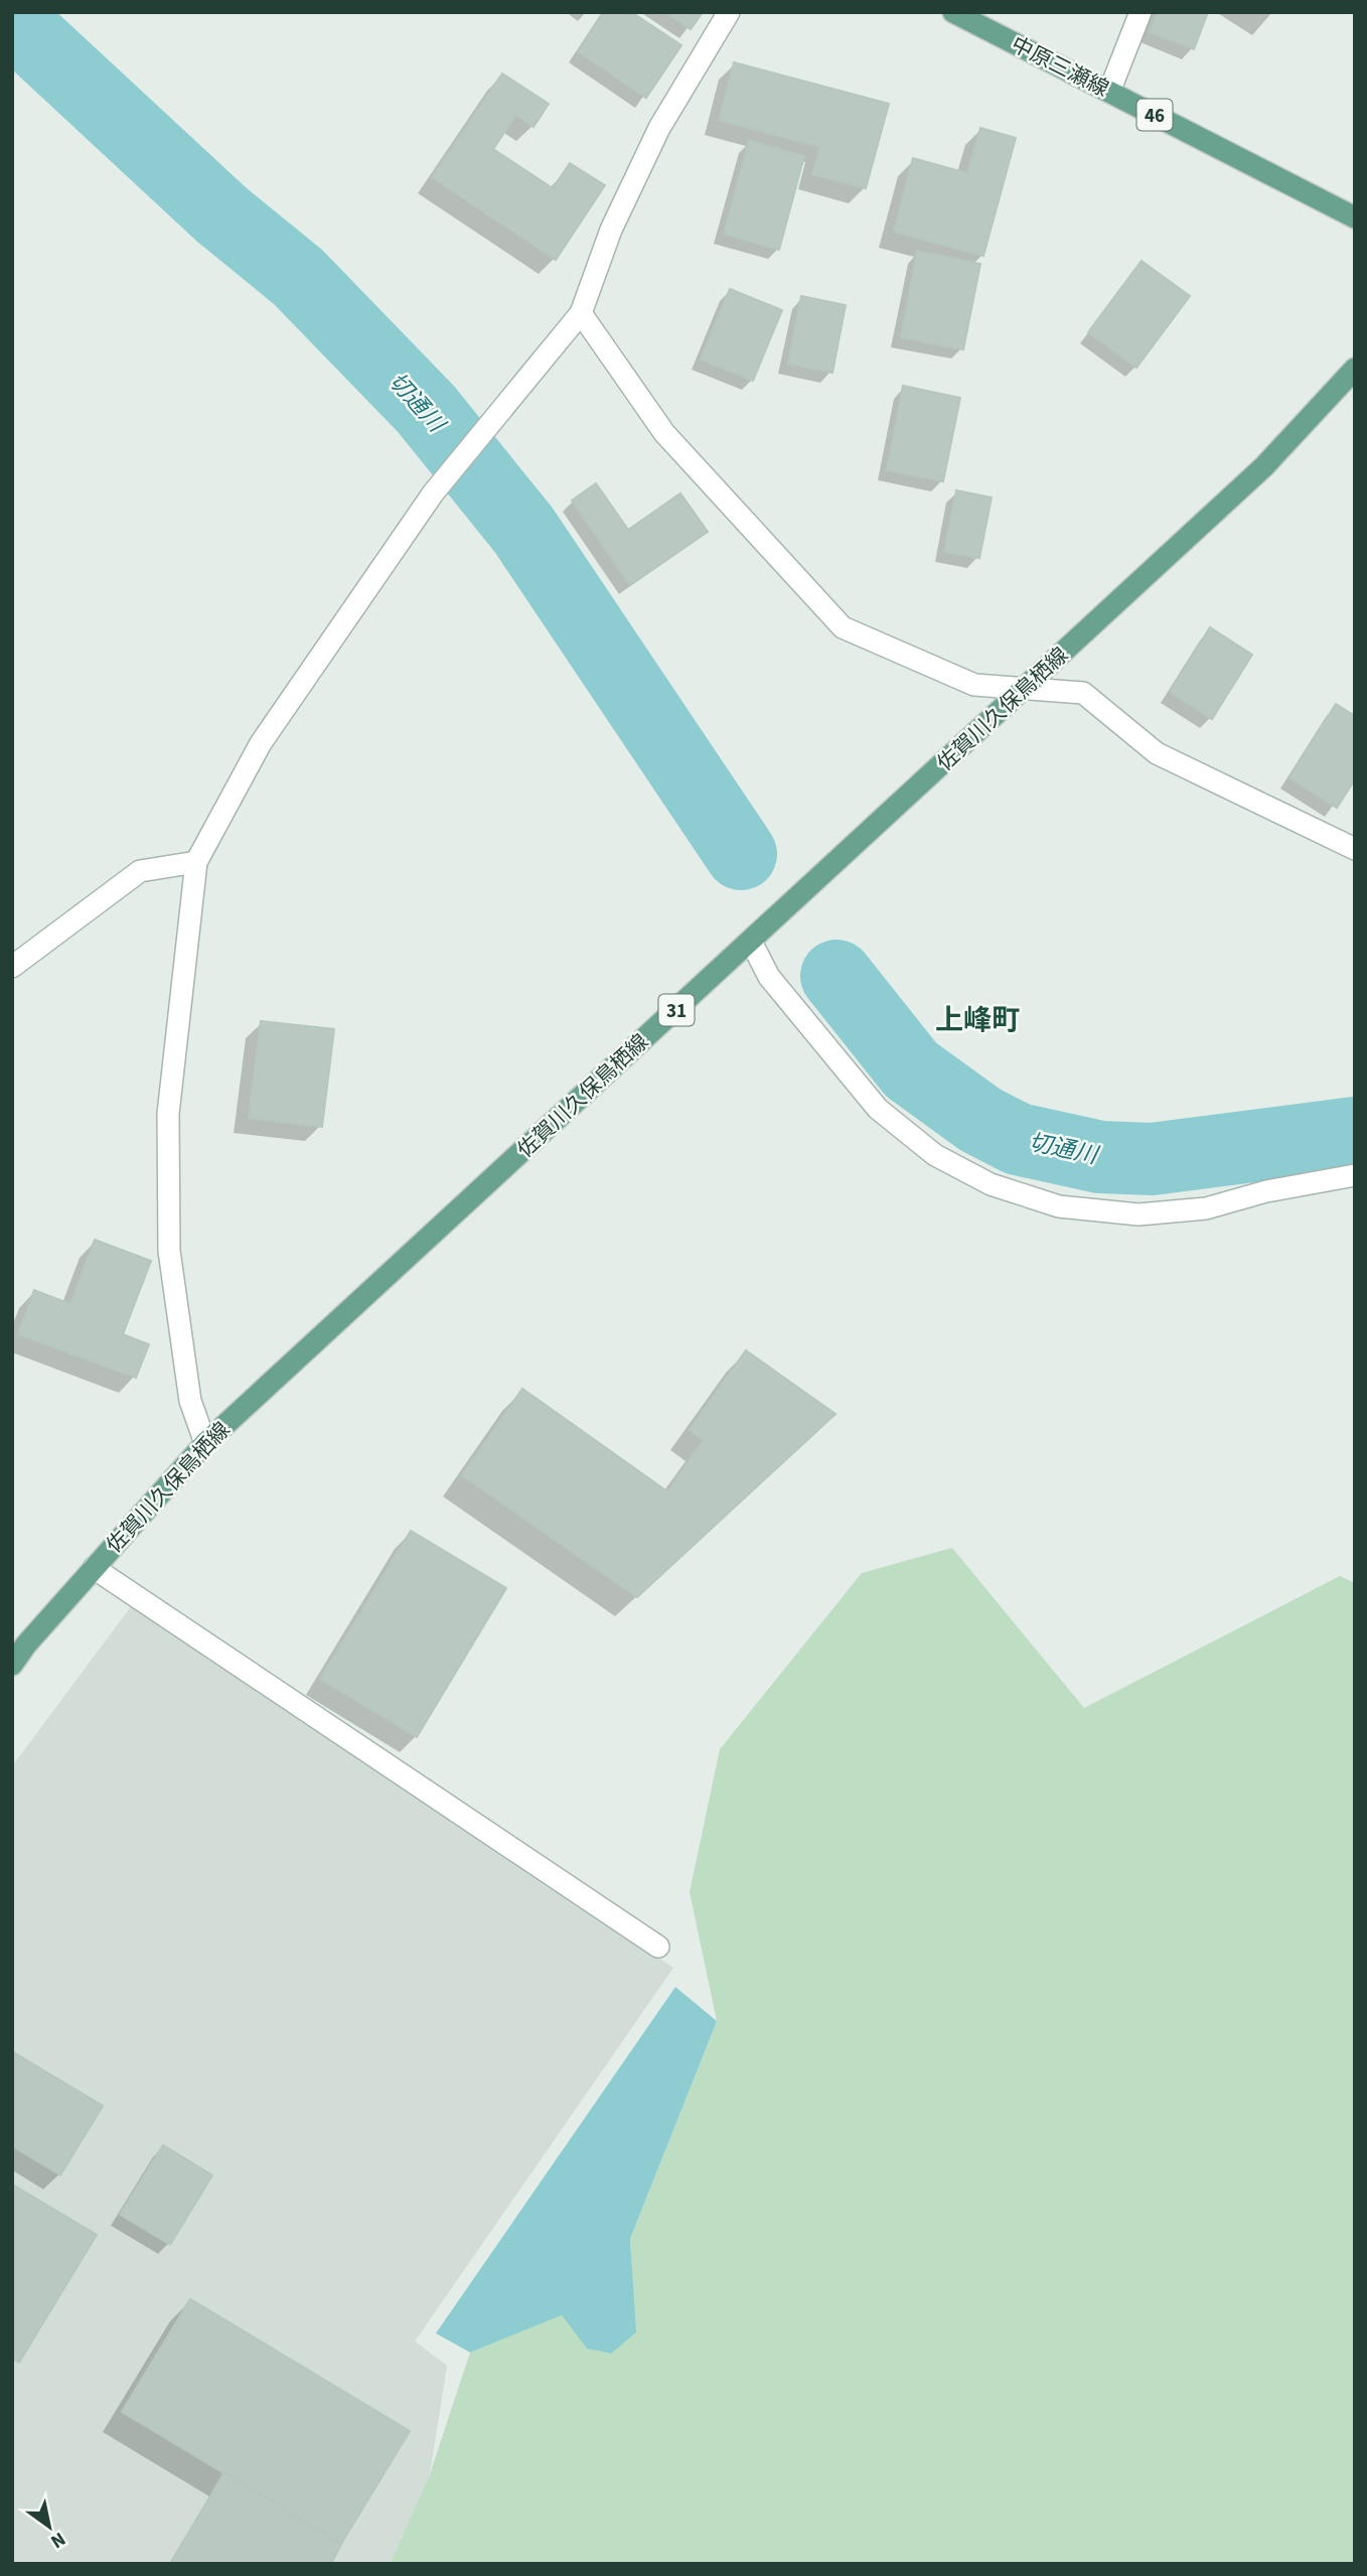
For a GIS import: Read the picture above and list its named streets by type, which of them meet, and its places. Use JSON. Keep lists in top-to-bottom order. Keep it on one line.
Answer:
{"streets":{"main road":["中原三瀬線","46","佐賀川久保鳥栖線","31"]},"districts":["上峰町"],"water":["切通川"],"north":"bottom right"}
